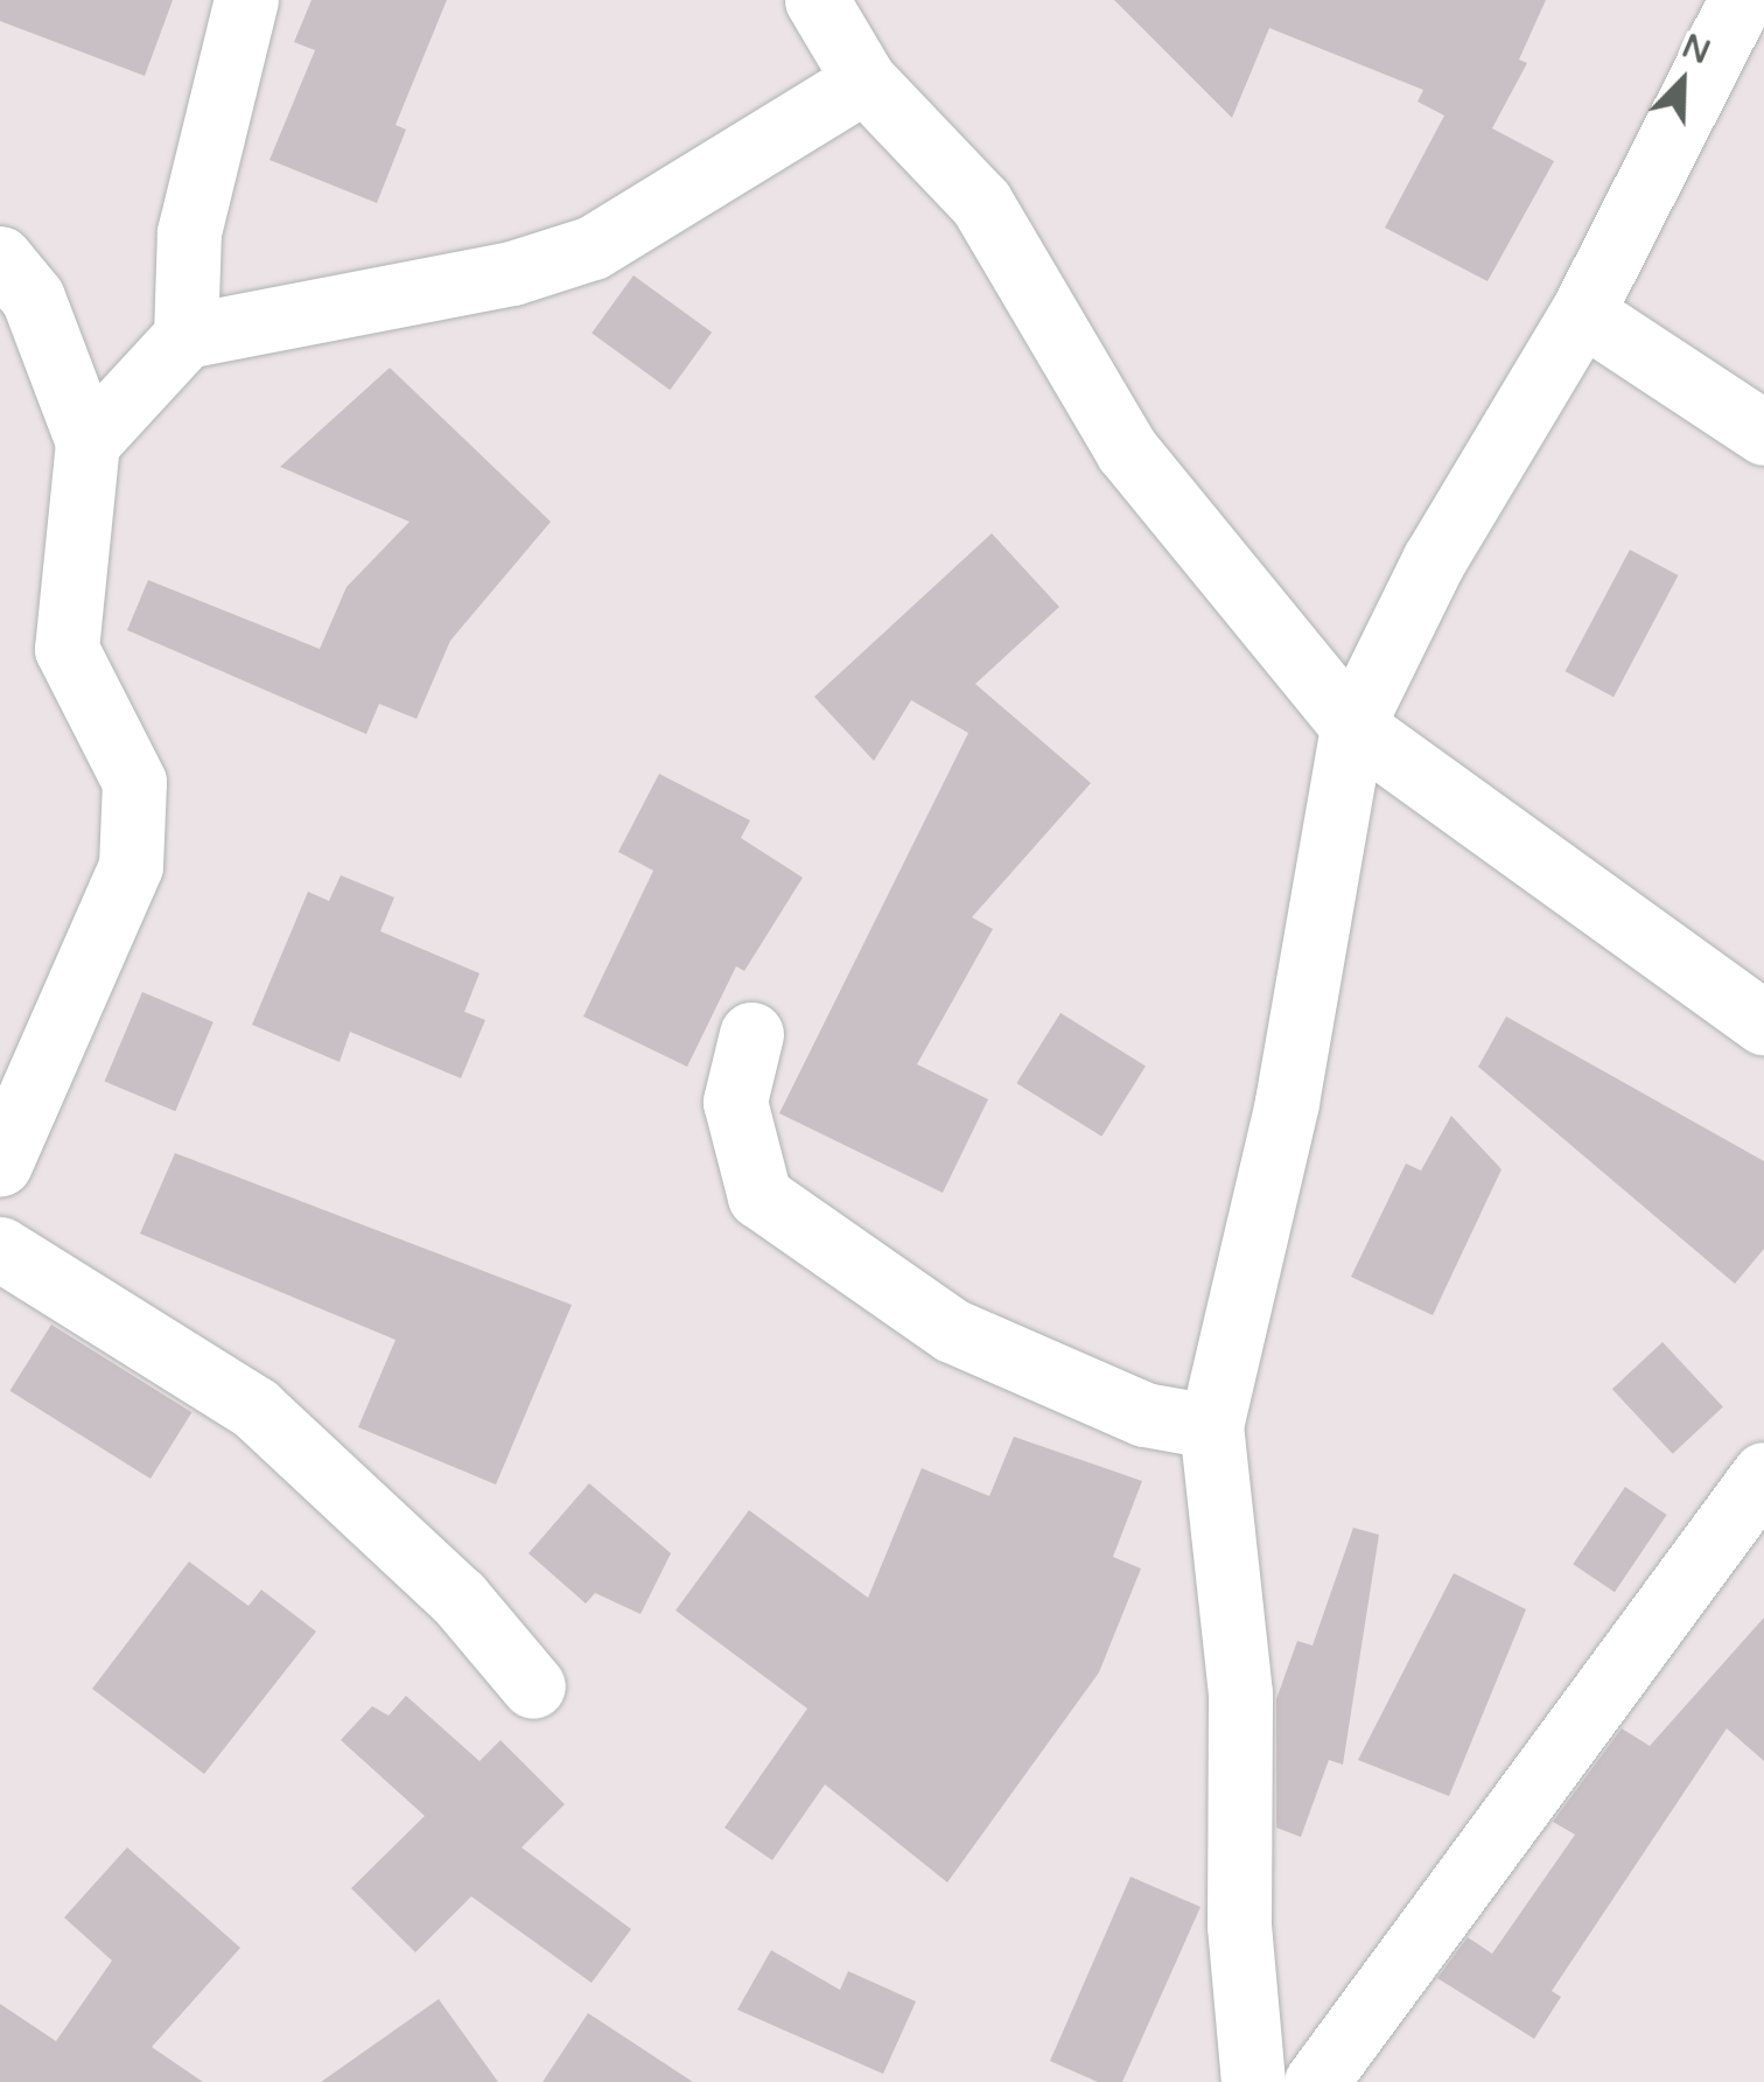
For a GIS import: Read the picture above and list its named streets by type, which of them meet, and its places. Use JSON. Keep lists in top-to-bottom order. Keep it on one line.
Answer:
{"north":"top right"}
